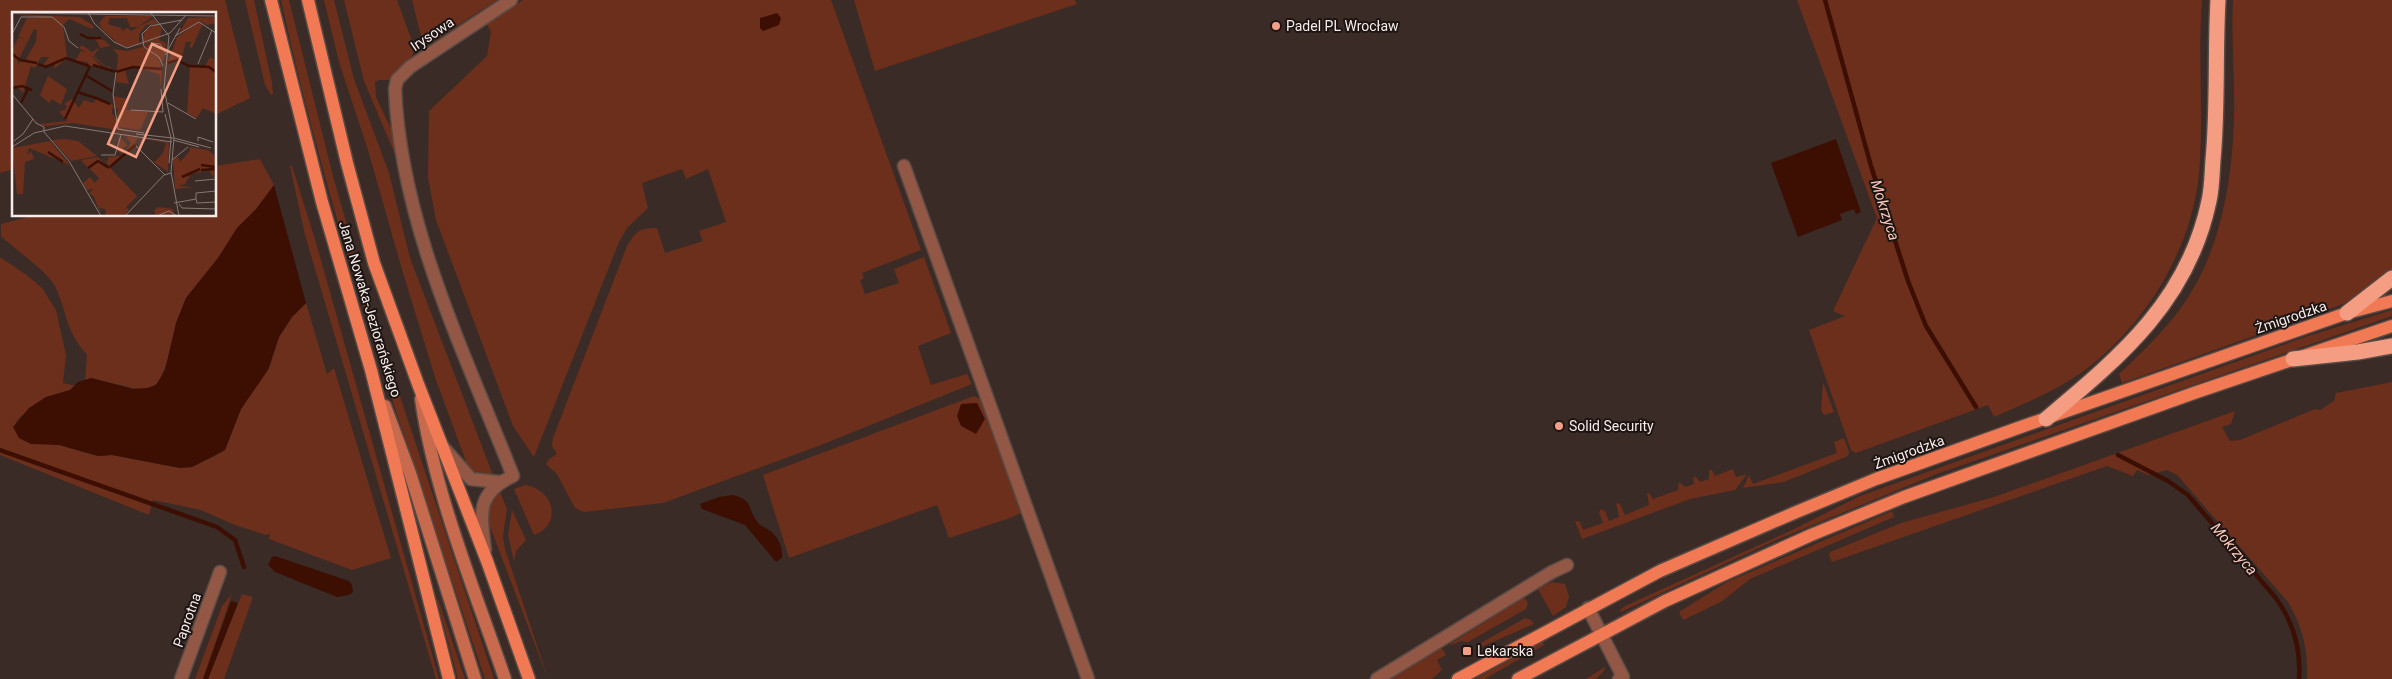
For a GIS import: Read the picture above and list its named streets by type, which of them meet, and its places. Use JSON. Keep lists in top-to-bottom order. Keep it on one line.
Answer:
{"streets":{"main road":["Jana Nowaka-Jeziorańskiego","Żmigrodzka"],"street":["Irysowa","Paprotna"]},"water":["Mokrzyca"],"places":{"other":["Padel PL Wrocław","Solid Security"],"transit":["Lekarska"]}}
